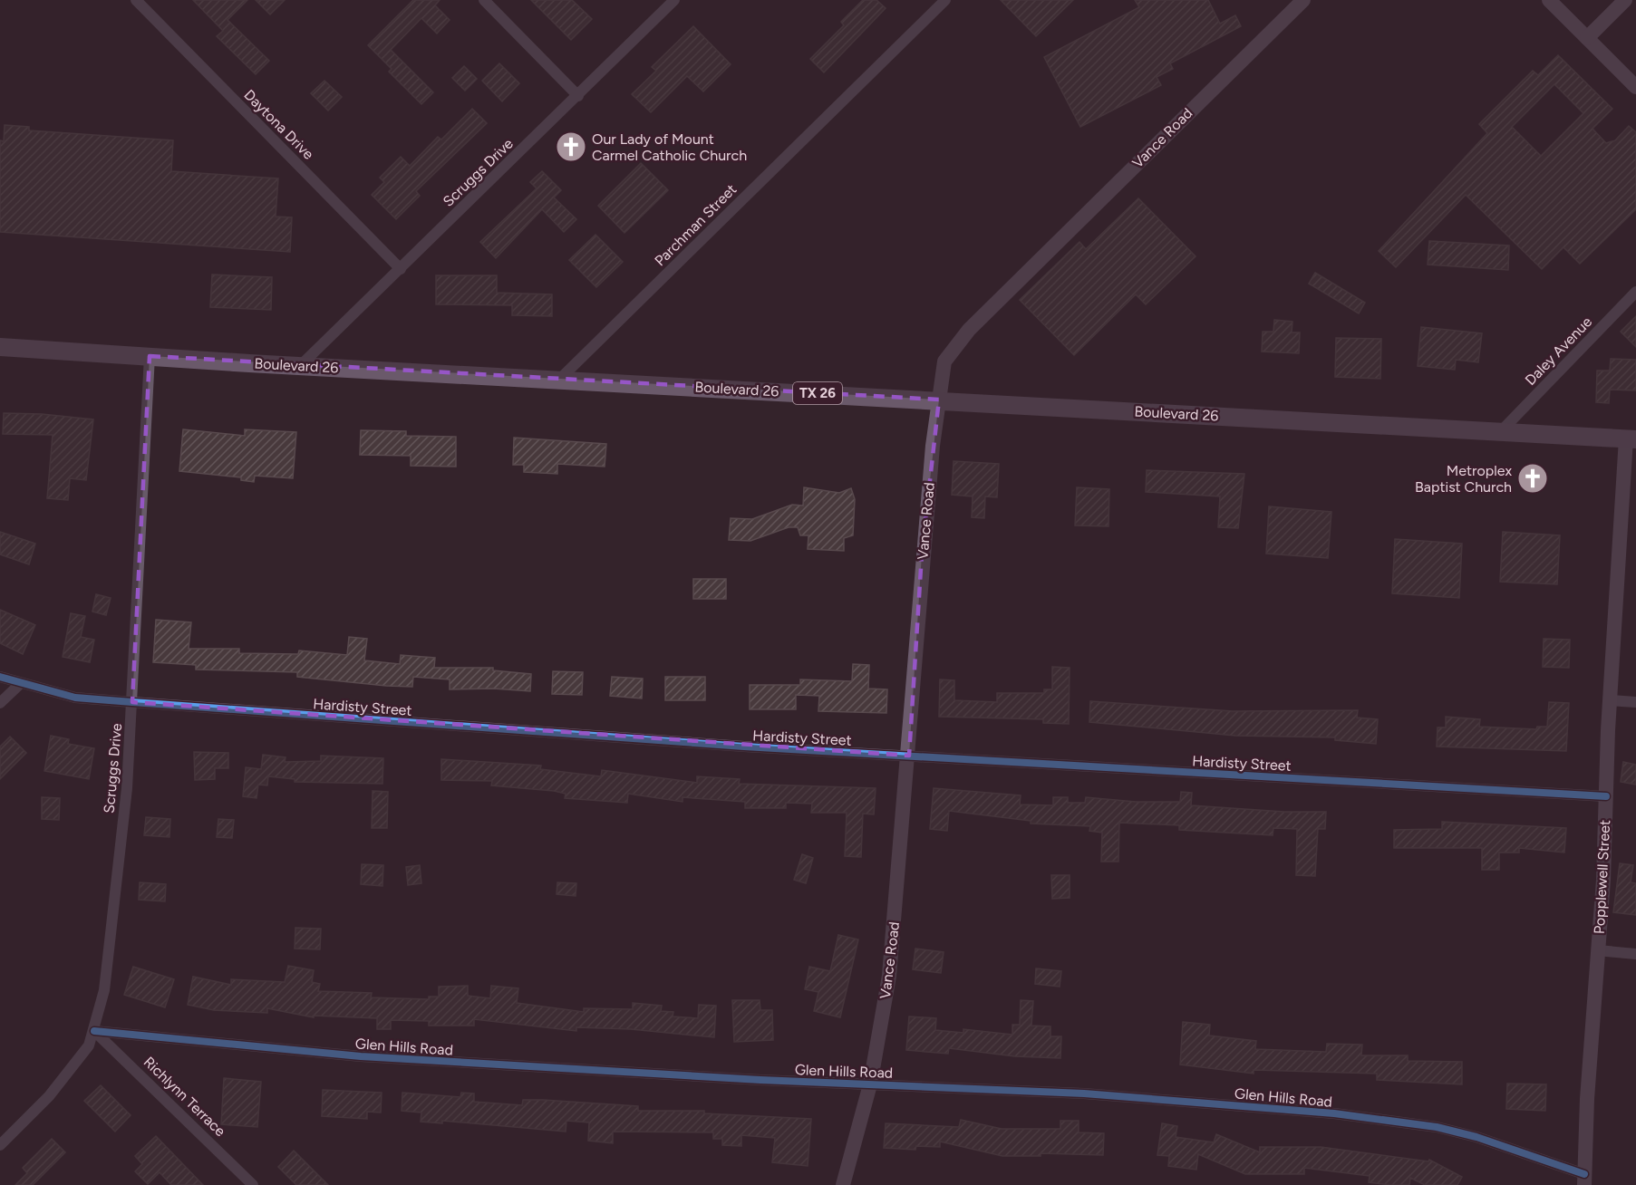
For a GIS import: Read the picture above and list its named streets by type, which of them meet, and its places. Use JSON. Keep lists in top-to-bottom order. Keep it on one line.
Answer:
{"streets":{"main road":["Boulevard 26","TX 26"],"street":["Daytona Drive","Vance Road","Scruggs Drive","Parchman Street","Daley Avenue","Hardisty Street","Popplewell Street","Glen Hills Road","Richlynn Terrace"]},"crossings":[["Daytona Drive","Scruggs Drive"],["Vance Road","Boulevard 26"],["Vance Road","Hardisty Street"],["Vance Road","Glen Hills Road"],["Scruggs Drive","Boulevard 26"],["Scruggs Drive","Hardisty Street"],["Scruggs Drive","Glen Hills Road"],["Scruggs Drive","Richlynn Terrace"],["Parchman Street","Boulevard 26"],["Daley Avenue","Boulevard 26"],["Boulevard 26","Popplewell Street"],["Hardisty Street","Popplewell Street"],["Popplewell Street","Glen Hills Road"],["Glen Hills Road","Richlynn Terrace"]],"places":{"church":["Our Lady of Mount Carmel Catholic Church","Metroplex Baptist Church"]}}
